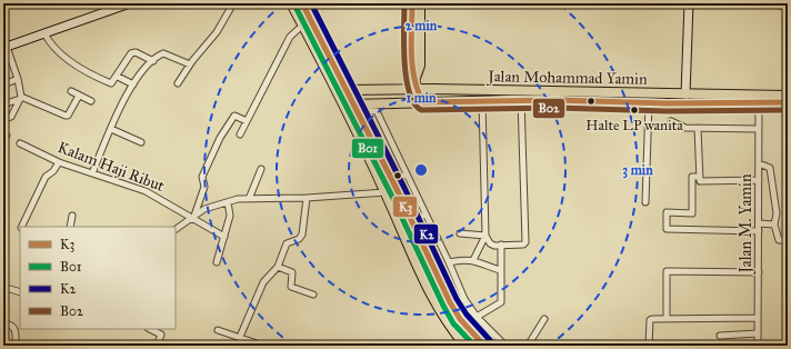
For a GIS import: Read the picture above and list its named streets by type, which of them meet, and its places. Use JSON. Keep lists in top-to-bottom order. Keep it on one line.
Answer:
{"streets":{"main road":["Jalan Mohammad Yamin"],"street":["Kalam Haji Ribut","Jalan M. Yamin"]},"crossings":[["Jalan Mohammad Yamin","Jalan M. Yamin"]],"places":["Halte LP wanita"],"lines":["transit line K3","transit line K2","transit line B02","transit line B01"],"legend":["K3","B01","K2","B02"],"rings":["2 min","1 min","3 min"]}
